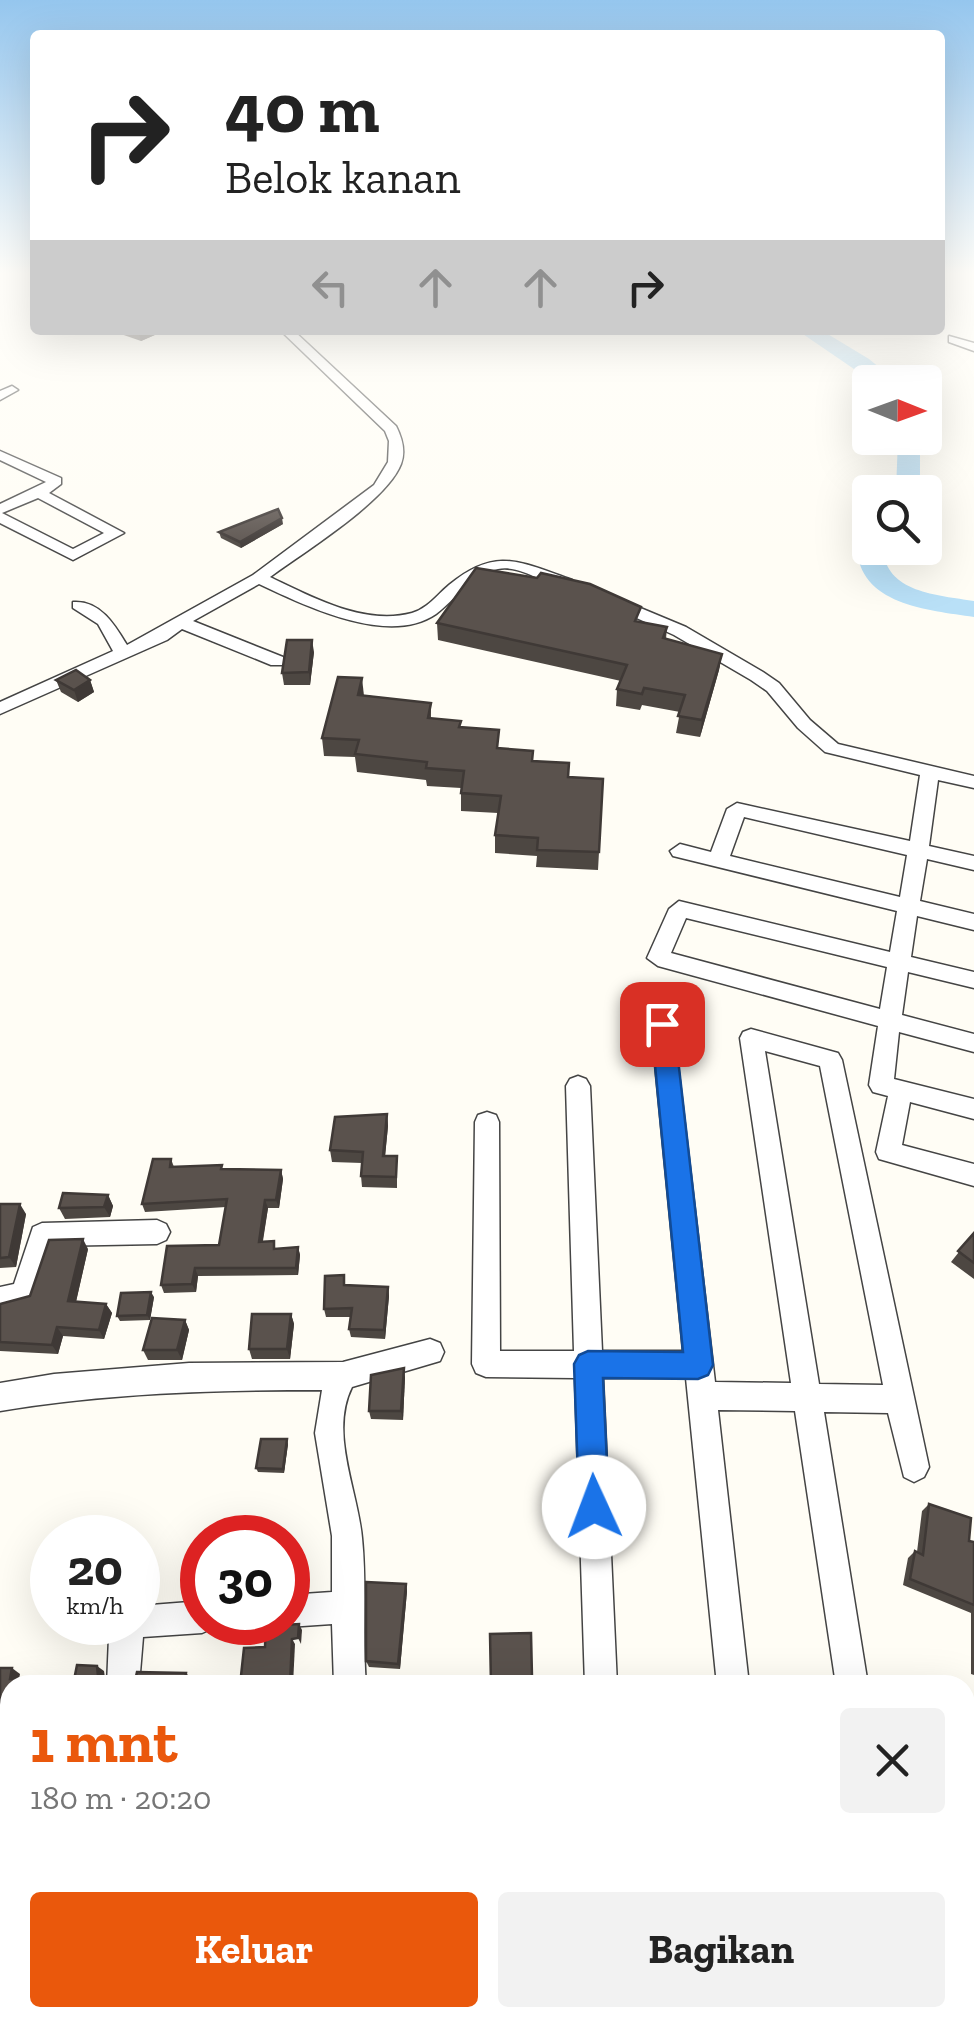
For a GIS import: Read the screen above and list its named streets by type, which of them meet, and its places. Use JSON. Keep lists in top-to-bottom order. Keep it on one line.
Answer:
{"north":"right","page":{"turn":["40 m","Belok kanan"],"speed":"20 km/h","limit":"30","heading":["1 mnt","180 m · 20:20"],"buttons":["Keluar","Bagikan"]}}
